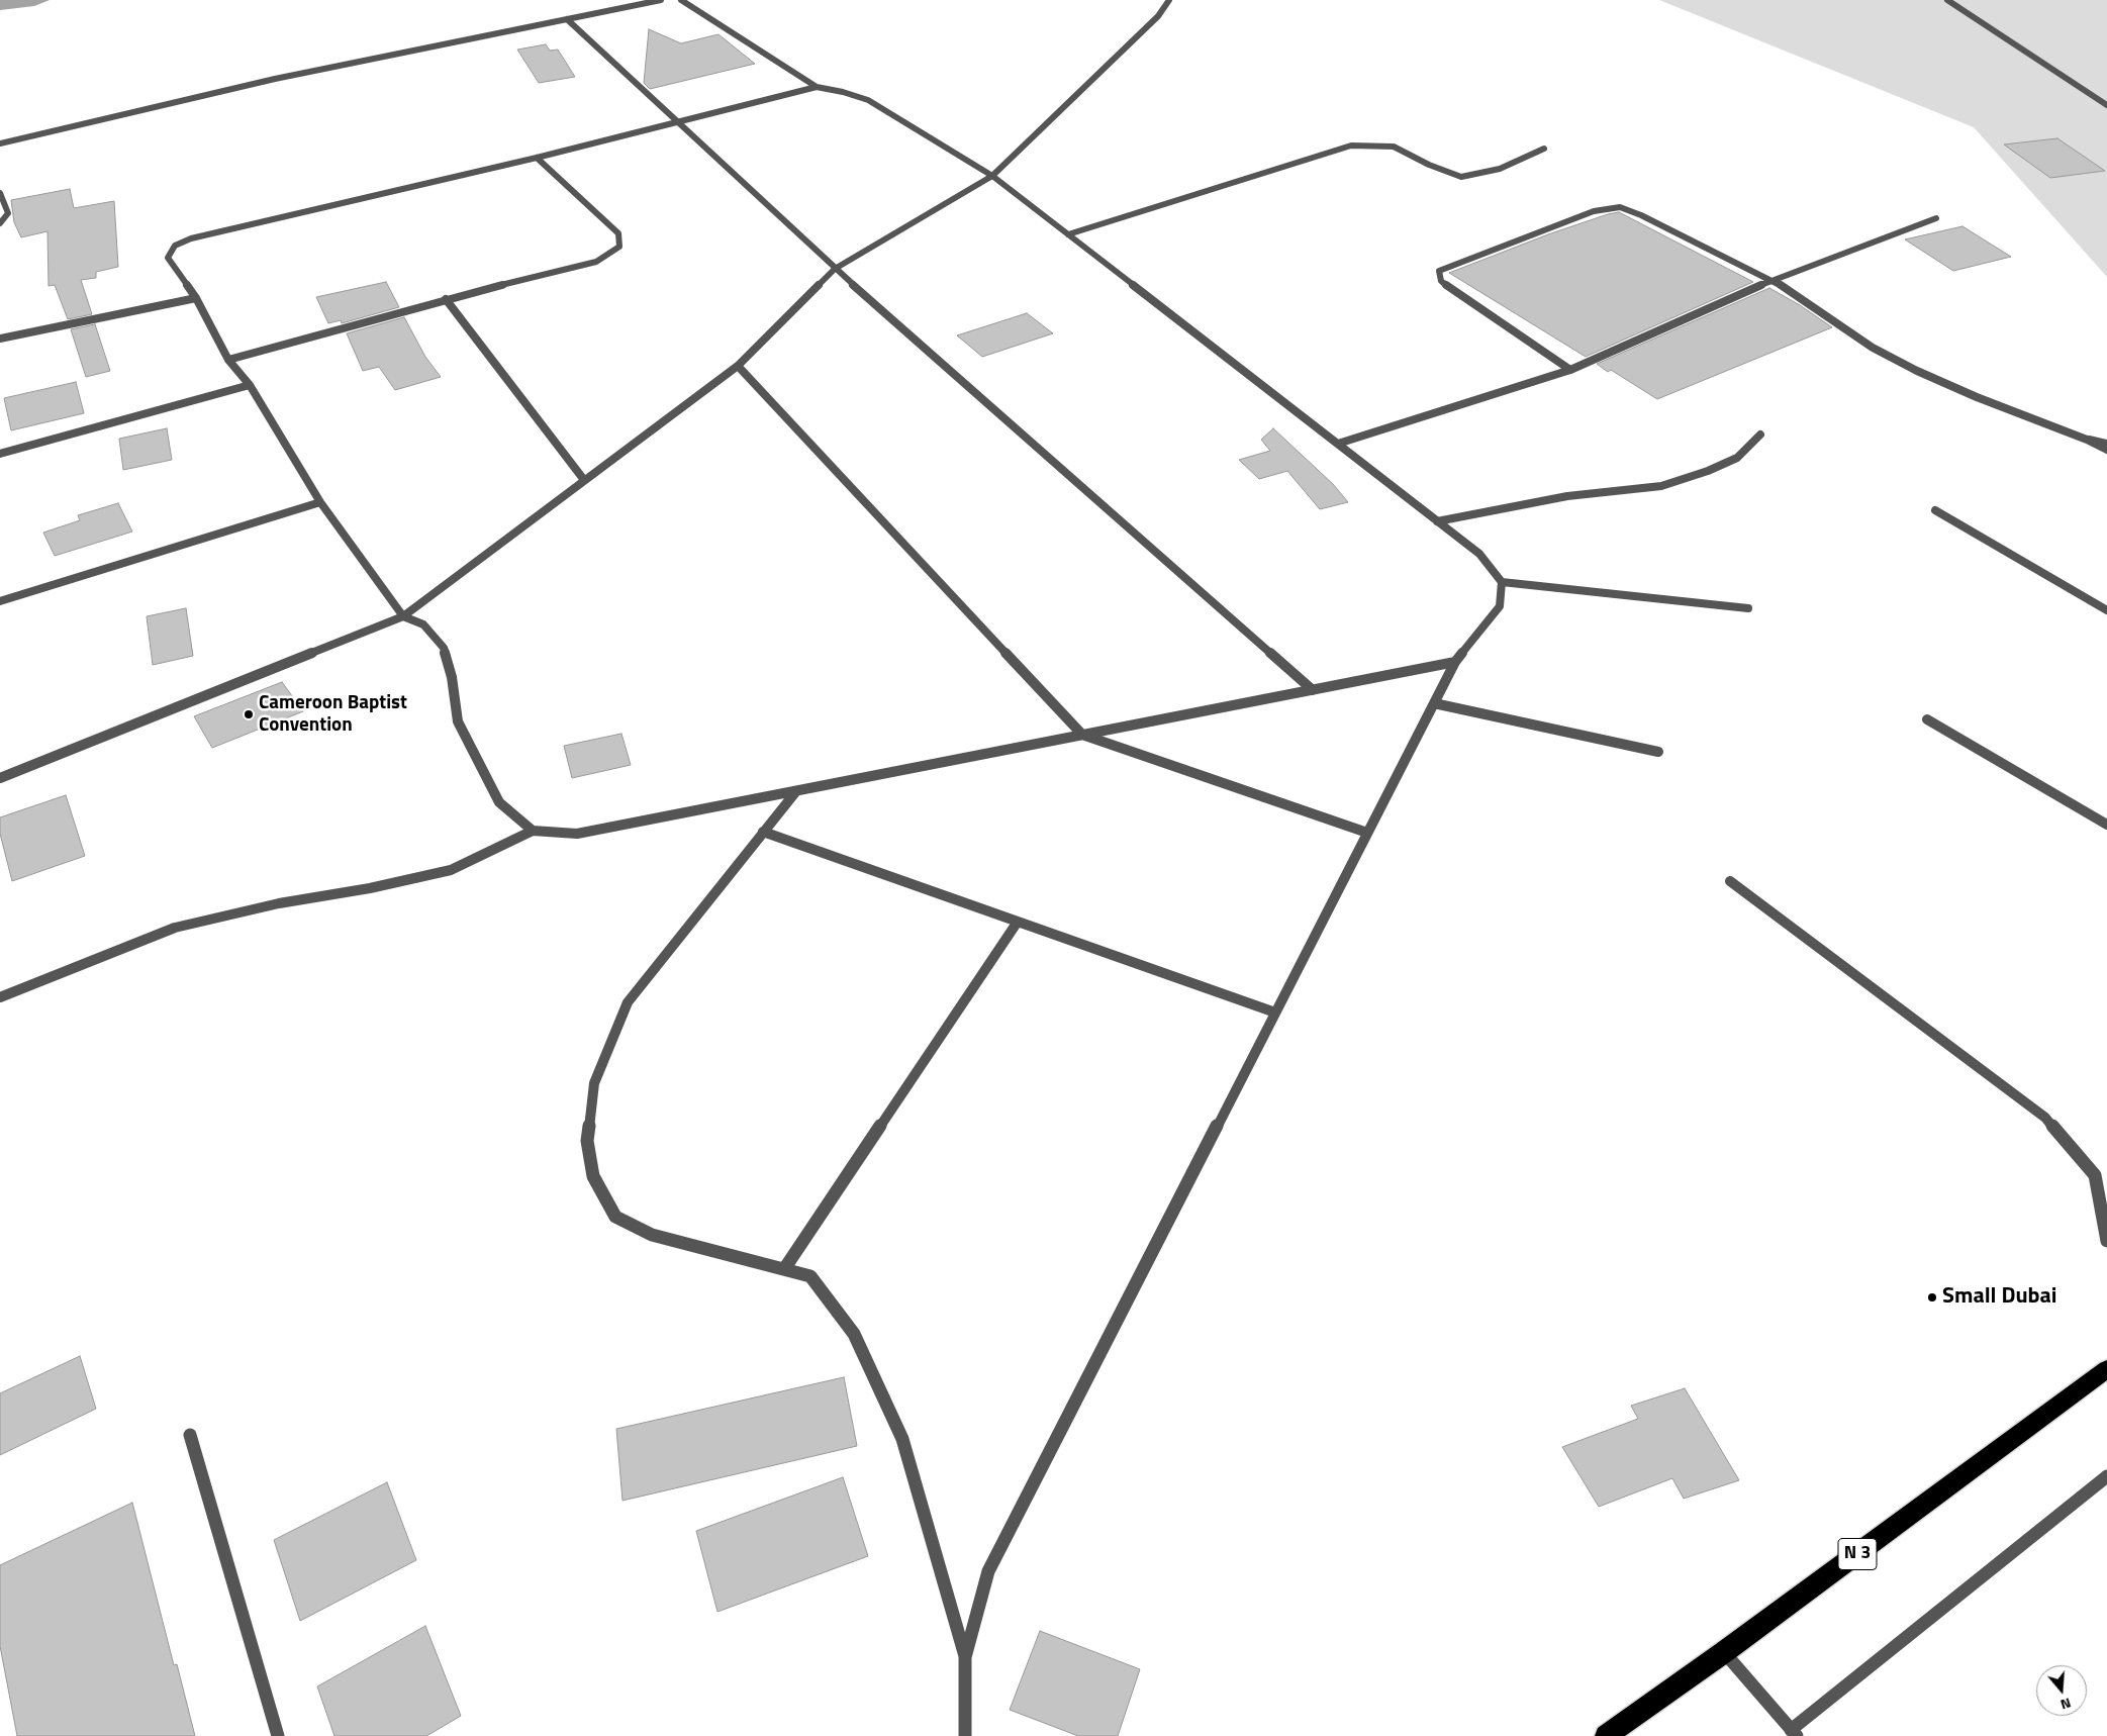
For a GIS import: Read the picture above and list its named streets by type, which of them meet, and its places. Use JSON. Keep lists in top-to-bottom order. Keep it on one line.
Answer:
{"streets":{"highway":["N 3"]},"places":["Cameroon Baptist Convention","Small Dubai"],"north":"bottom"}
